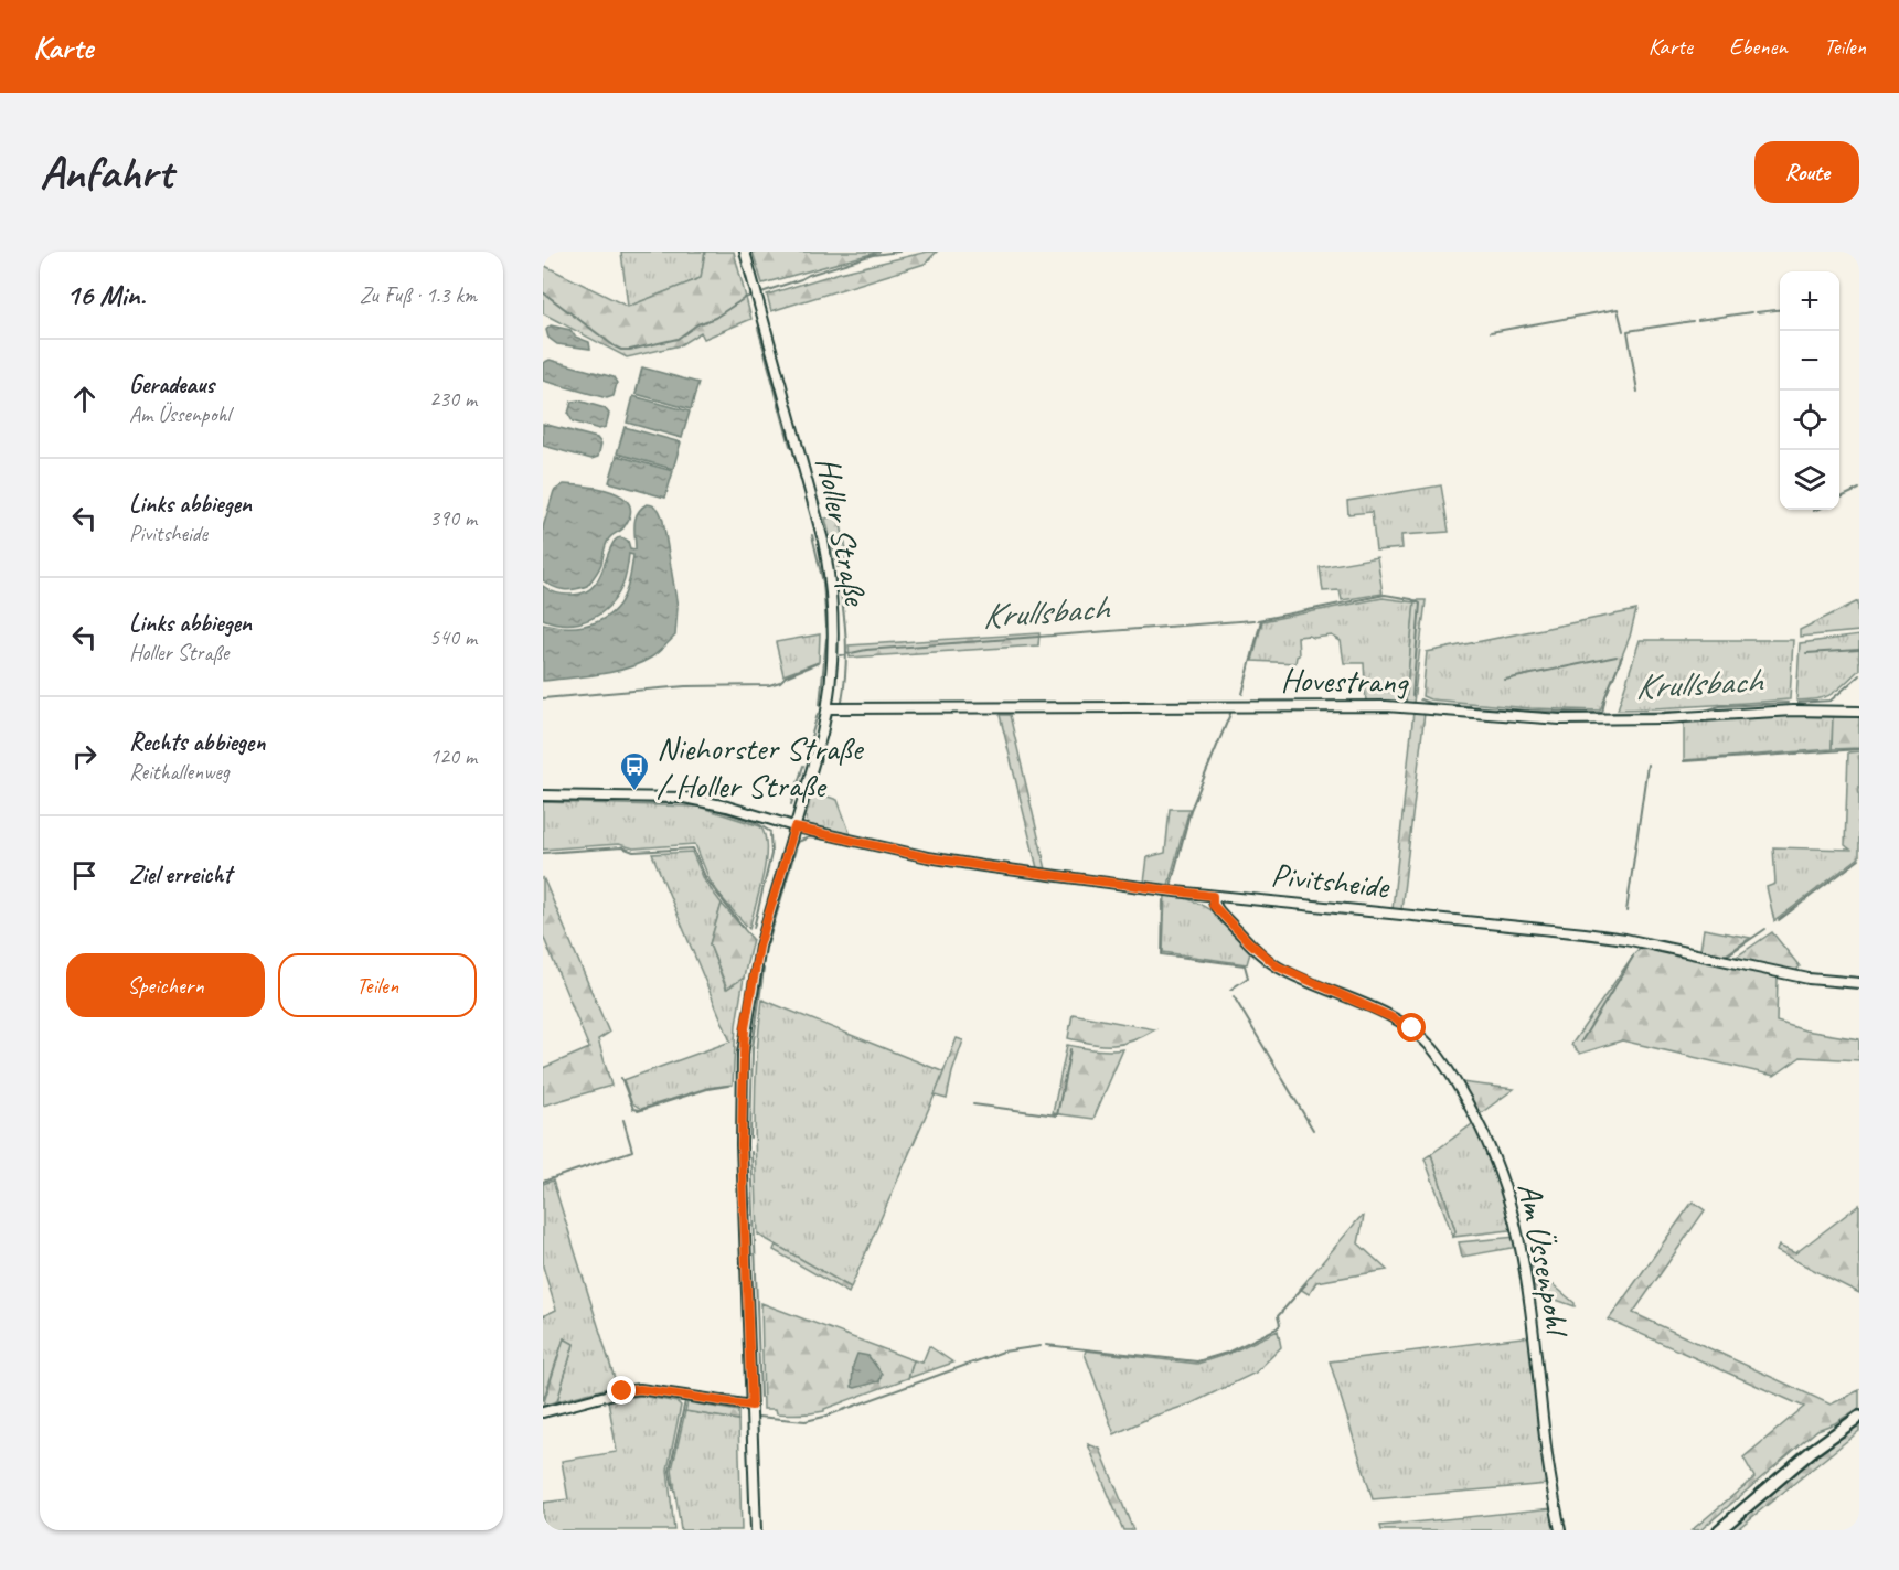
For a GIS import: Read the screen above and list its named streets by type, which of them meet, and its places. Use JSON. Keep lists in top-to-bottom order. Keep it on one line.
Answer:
{"streets":{"street":["Holler Straße","Hovestrang","Pivitsheide","Am Üssenpohl"]},"crossings":[["Holler Straße","Hovestrang"],["Holler Straße","Pivitsheide"],["Pivitsheide","Am Üssenpohl"]],"water":["Krullsbach"],"places":{"bus stop":["Niehorster Straße / Holler Straße"]},"page":{"header":"Karte","nav":["Karte","Ebenen","Teilen"],"buttons":["Route",["Speichern","Teilen"]],"title":"Anfahrt","heading":["16 Min.","Zu Fuß · 1.3 km"],"map_buttons":["+","−"],"list":[["Geradeaus","Am Üssenpohl","230 m"],["Links abbiegen","Pivitsheide","390 m"],["Links abbiegen","Holler Straße","540 m"],["Rechts abbiegen","Reithallenweg","120 m"],"Ziel erreicht"]}}
